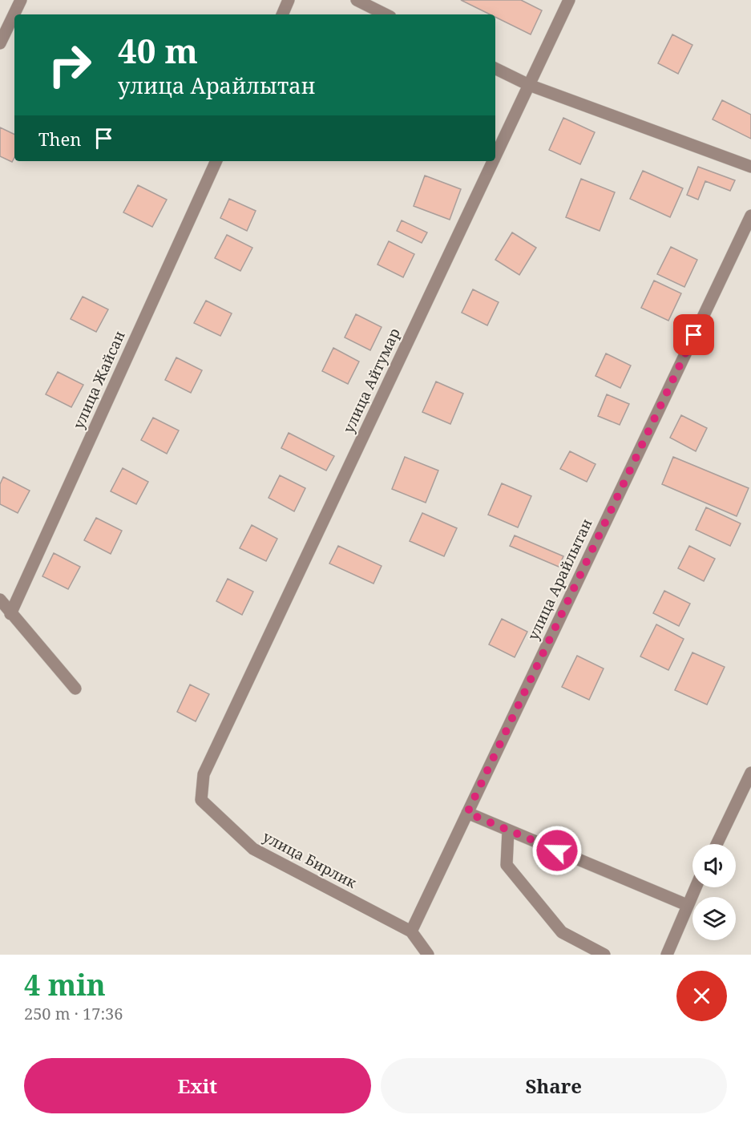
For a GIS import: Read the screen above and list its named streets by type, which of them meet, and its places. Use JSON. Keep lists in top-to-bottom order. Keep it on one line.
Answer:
{"streets":{"street":["улица Жайсан","улица Айтумар","улица Арайлытан","улица Бирлик"]},"crossings":[["улица Айтумар","улица Бирлик"],["улица Арайлытан","улица Бирлик"]],"page":{"turn":["40 m","улица Арайлытан"],"then":"Then","heading":["4 min","250 m · 17:36"],"buttons":["Exit","Share"]}}
